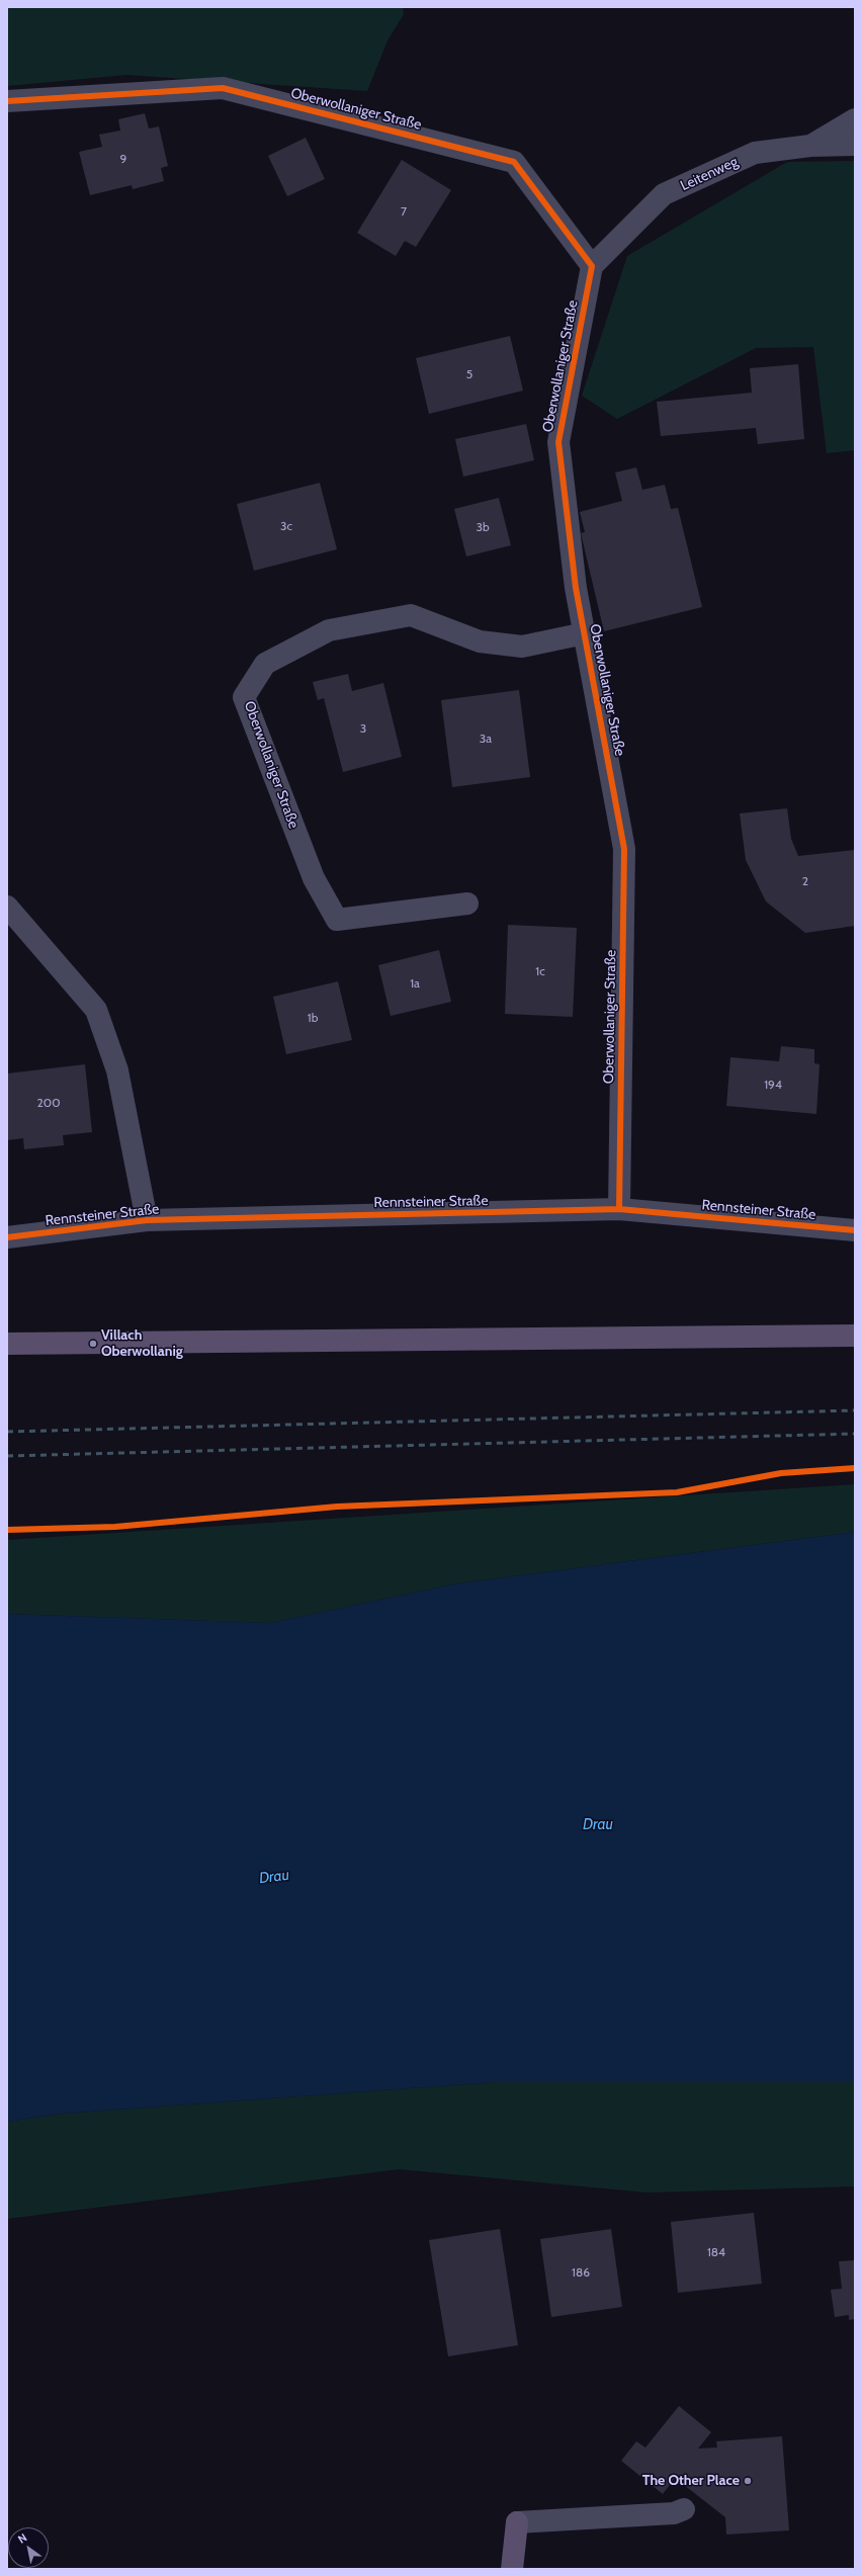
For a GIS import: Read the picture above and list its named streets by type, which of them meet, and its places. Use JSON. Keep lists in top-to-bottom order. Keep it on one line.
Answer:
{"streets":{"street":["Oberwollaniger Straße","Leitenweg","Rennsteiner Straße"]},"crossings":[["Oberwollaniger Straße","Leitenweg"],["Oberwollaniger Straße","Rennsteiner Straße"]],"water":["Drau"],"places":["Villach Oberwollanig","The Other Place"],"house_numbers":["9","7","5","3c","3b","3","3a","2","1c","1a","1b","194","200","184","186"],"north":"top left"}
